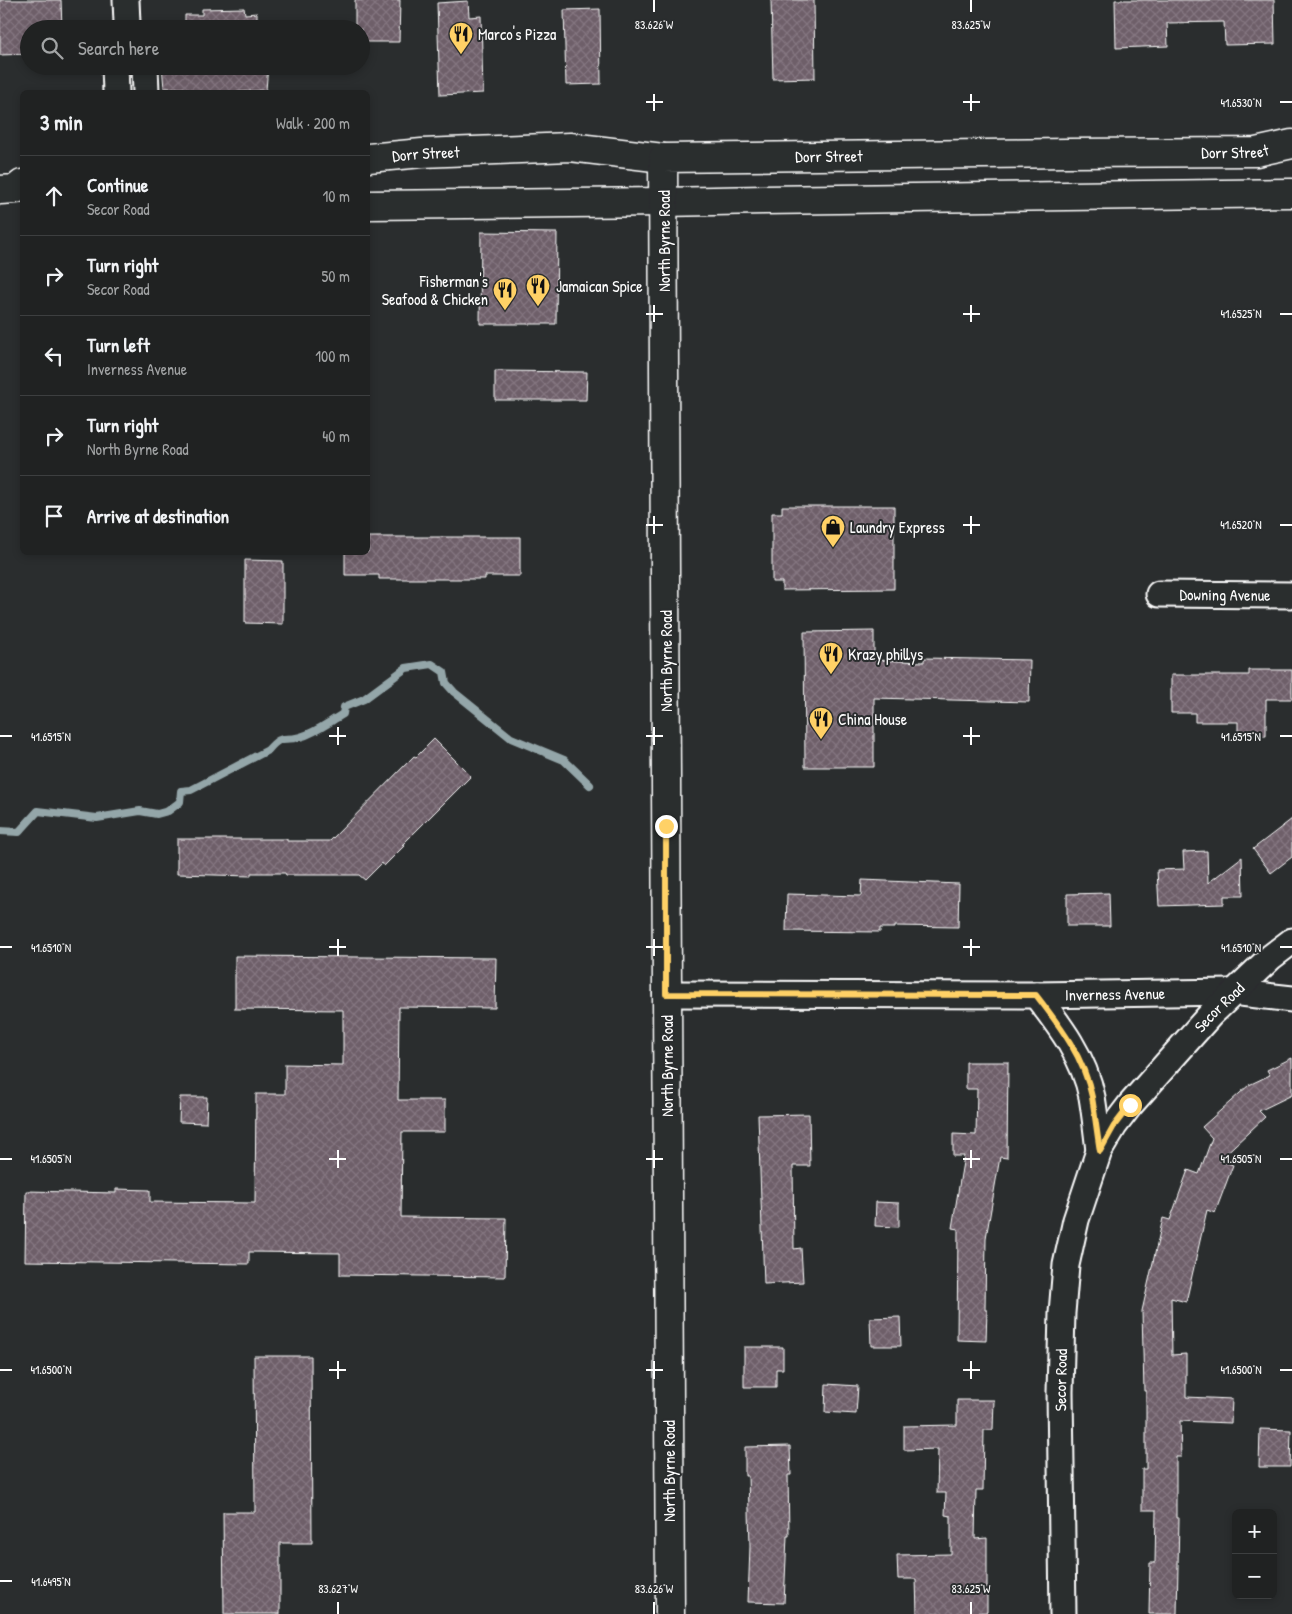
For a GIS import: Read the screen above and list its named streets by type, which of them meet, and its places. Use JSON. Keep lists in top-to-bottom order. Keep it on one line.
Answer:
{"streets":{"main road":["Dorr Street","North Byrne Road"],"street":["Downing Avenue","Inverness Avenue","Secor Road"]},"crossings":[["Dorr Street","North Byrne Road"],["North Byrne Road","Inverness Avenue"],["Inverness Avenue","Secor Road"]],"places":{"restaurant":["Marco's Pizza","Jamaican Spice","Fisherman's Seafood & Chicken","Krazy phillys","China House"],"shop":["Laundry Express"]},"page":{"search":"Search here","heading":["3 min","Walk · 200 m"],"list":[["Continue","Secor Road","10 m"],["Turn right","Secor Road","50 m"],["Turn left","Inverness Avenue","100 m"],["Turn right","North Byrne Road","40 m"],"Arrive at destination"],"map_buttons":["+","−"]},"coordinates":["83.626°W","83.625°W","41.6530°N","41.6525°N","41.6520°N","41.6515°N","41.6510°N","41.6505°N","41.6500°N","41.6495°N","83.627°W"]}
